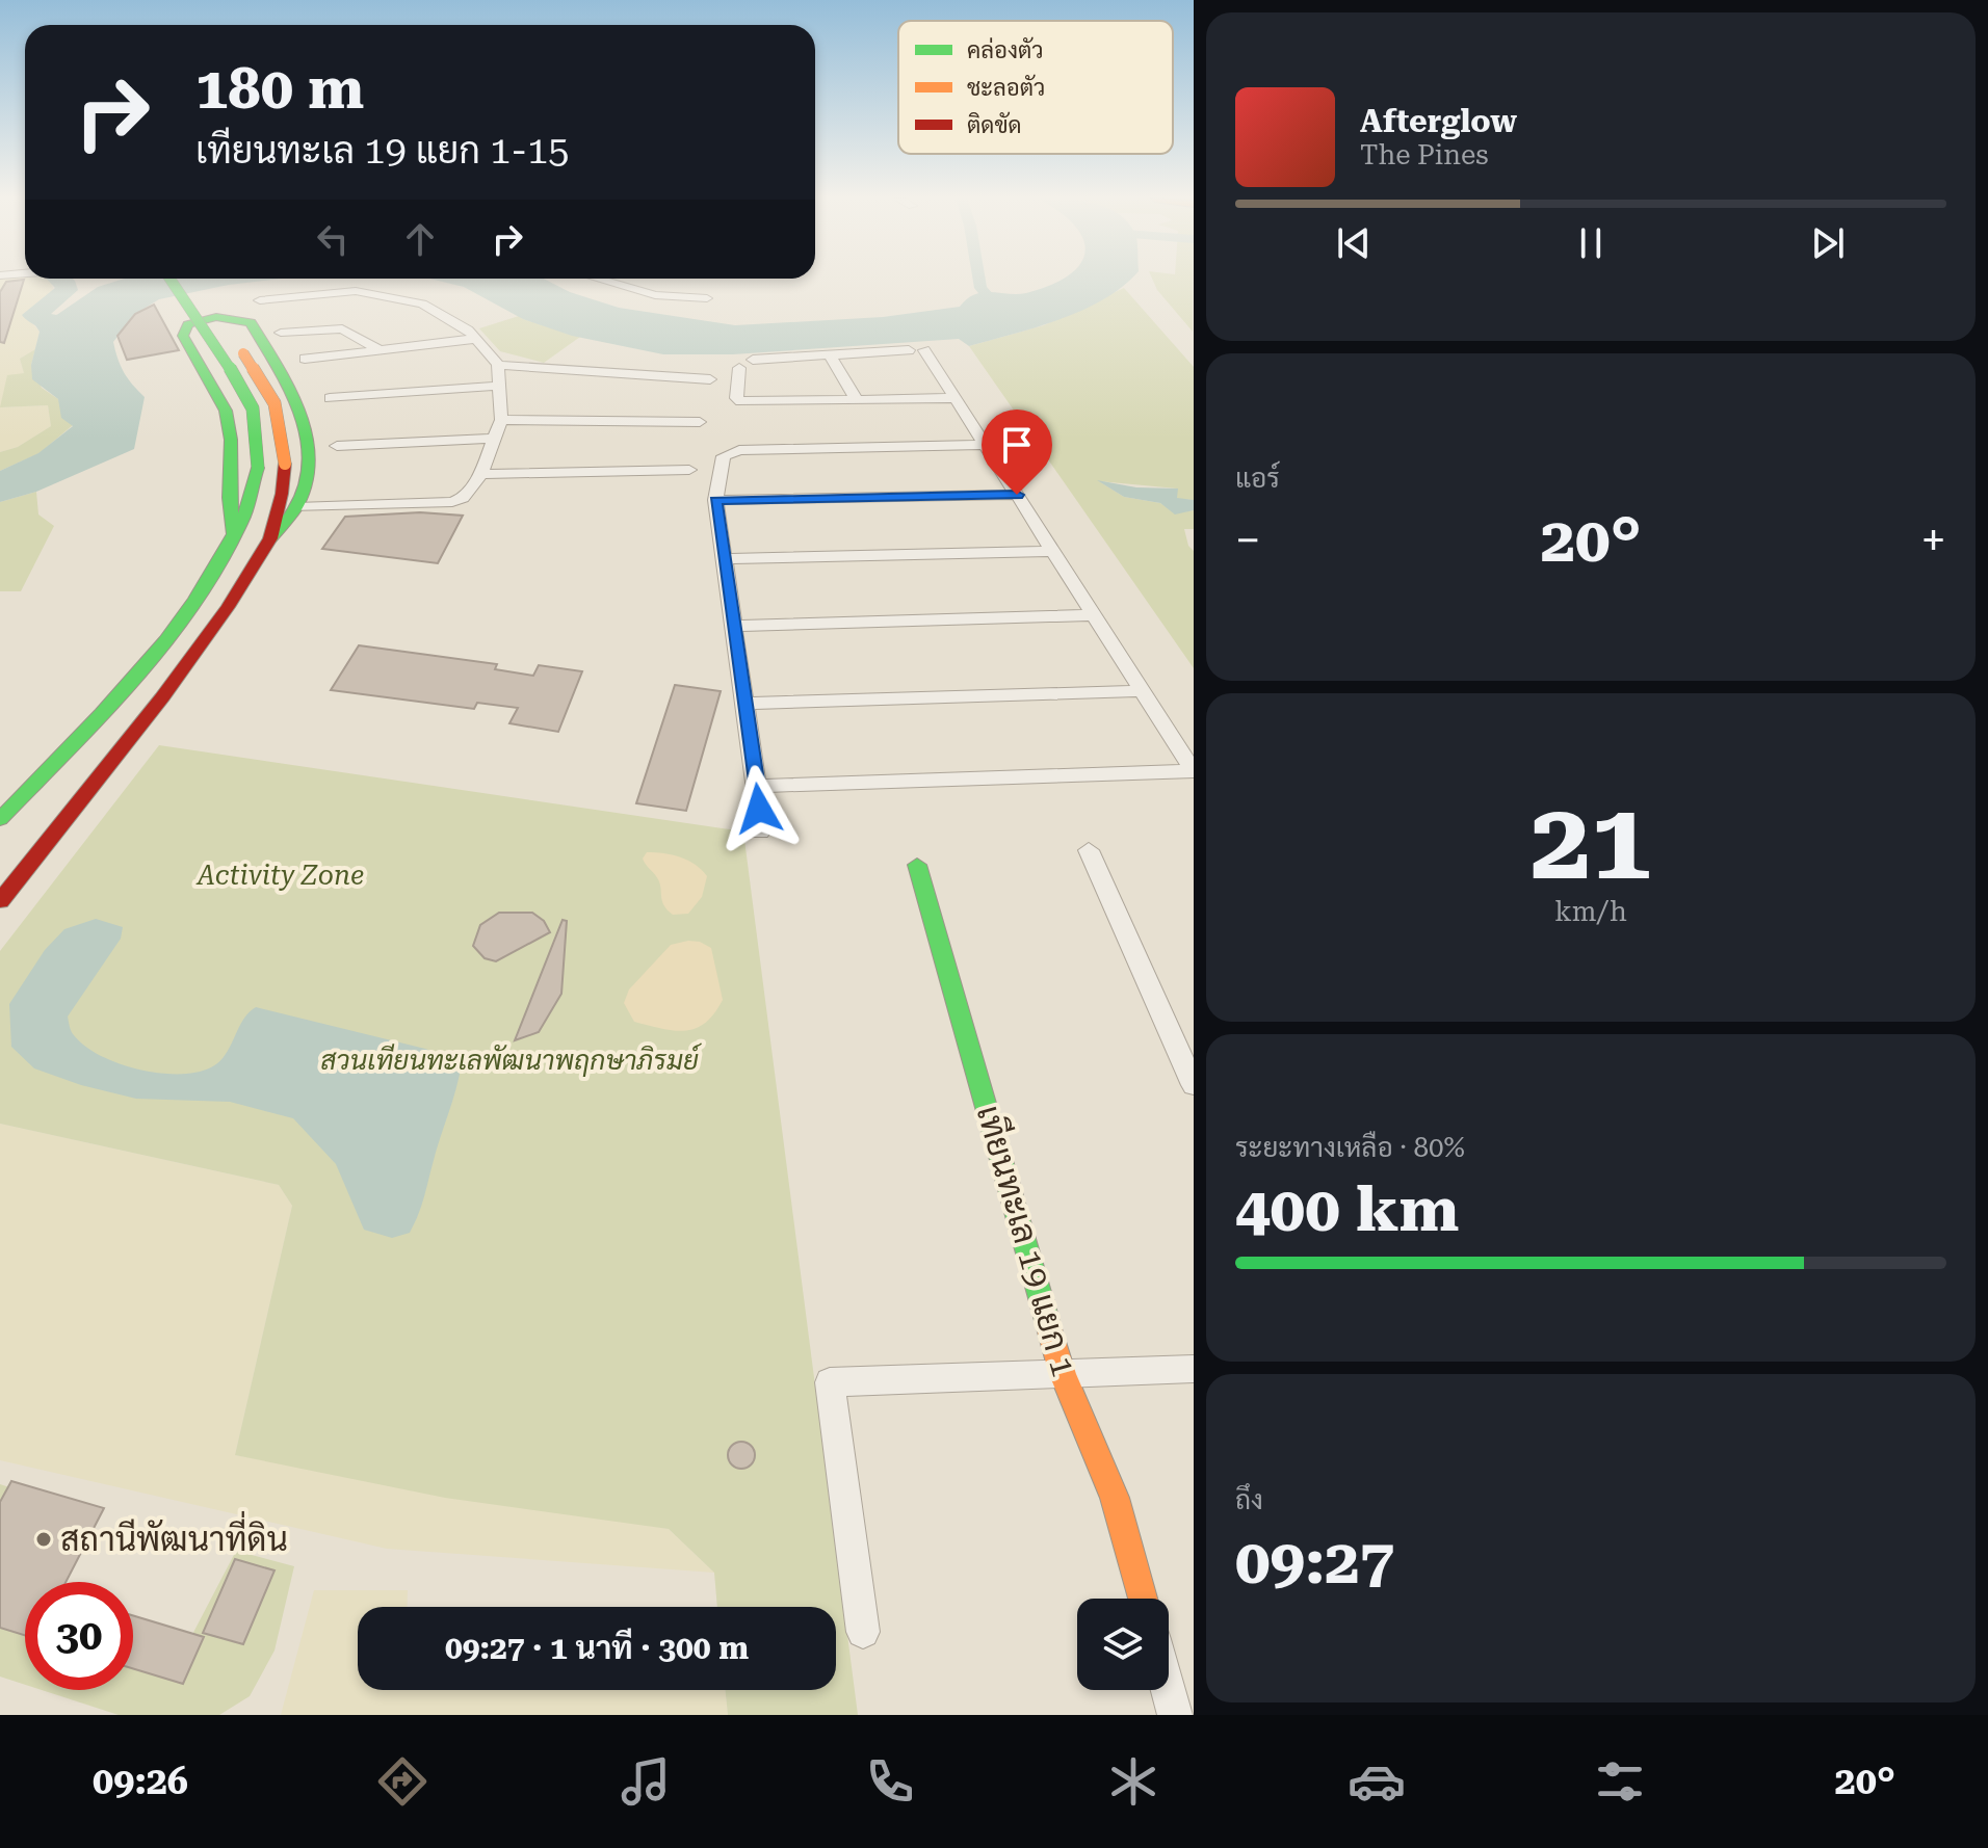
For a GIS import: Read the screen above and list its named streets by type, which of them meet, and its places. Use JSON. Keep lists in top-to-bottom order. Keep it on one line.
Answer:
{"streets":{"main road":["เทียนทะเล 19 แยก 1"]},"parks":["Activity Zone","สวนเทียนทะเลพัฒนาพฤกษาภิรมย์"],"places":["สถานีพัฒนาที่ดิน"],"legend":["คล่องตัว","ชะลอตัว","ติดขัด"],"page":{"turn":["180 m","เทียนทะเล 19 แยก 1-15"],"song":["Afterglow","The Pines"],"tile":["แอร์",["21","km/h"],["ระยะทางเหลือ · 80%","400 km"],["ถึง","09:27"]],"heat":["−","20°","+"],"limit":"30","trip":"09:27 · 1 นาที · 300 m","tabs":["09:26","20°"]}}
